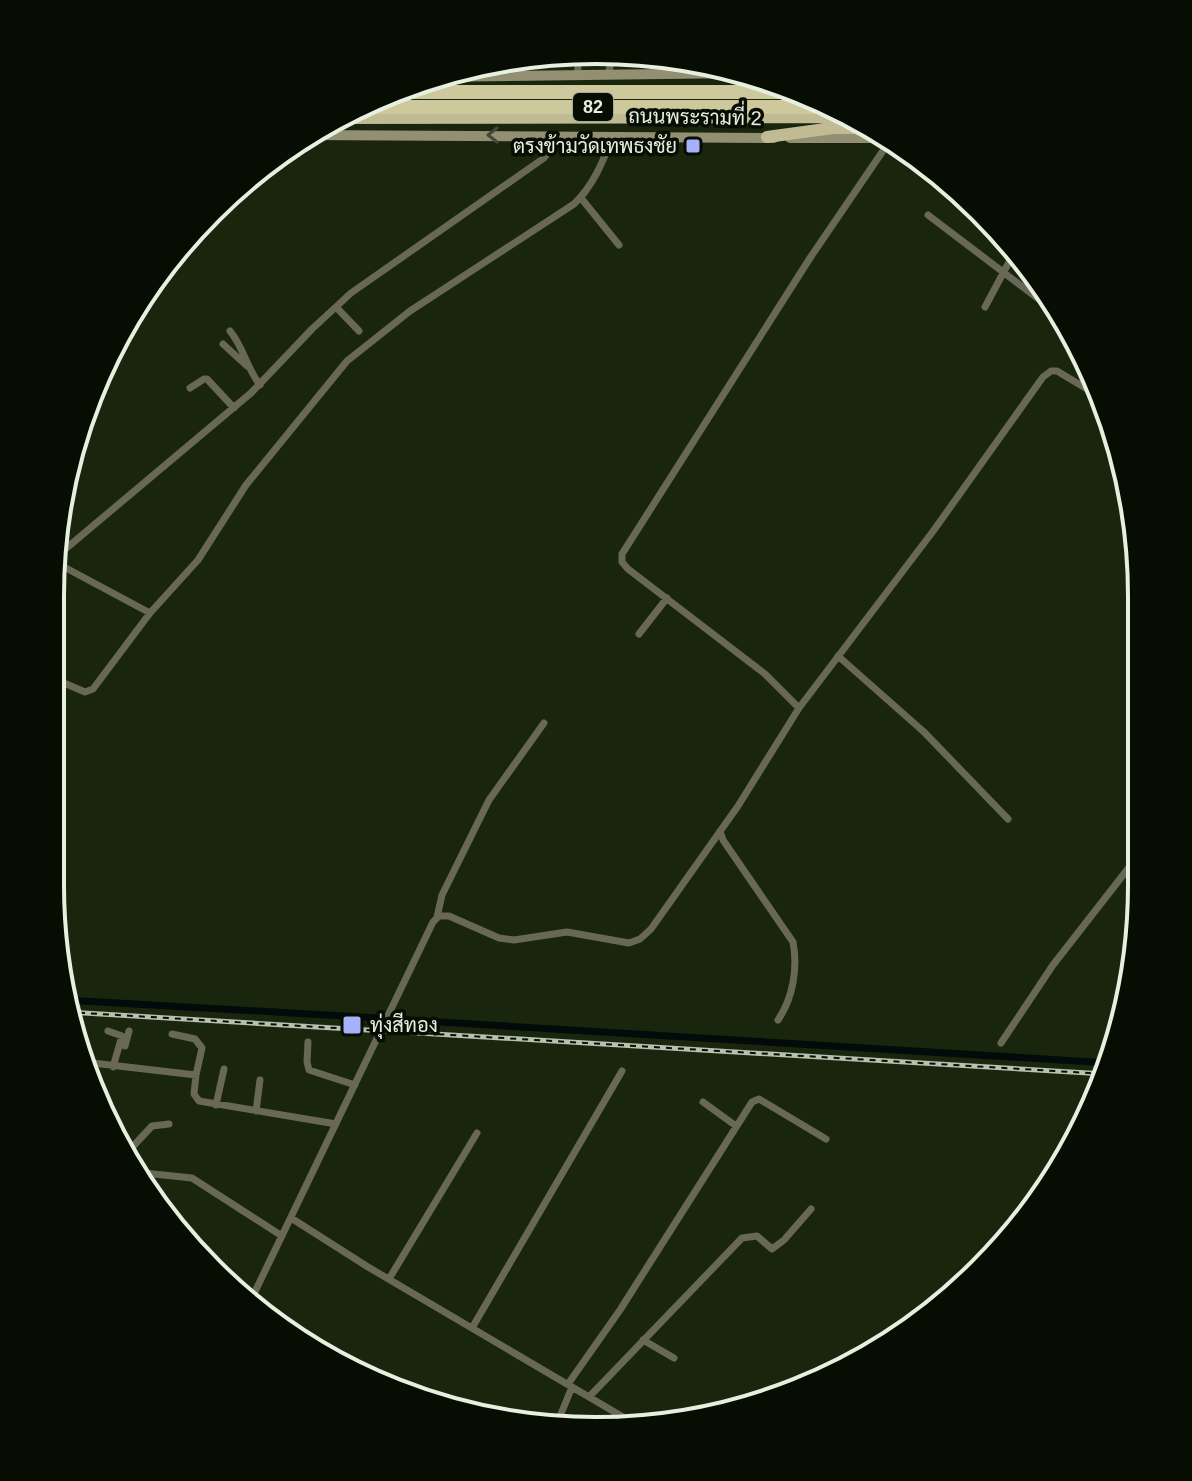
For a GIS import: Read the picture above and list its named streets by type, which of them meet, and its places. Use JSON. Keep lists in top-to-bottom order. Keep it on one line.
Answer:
{"streets":{"highway":["82","ถนนพระรามที่ 2"]},"places":{"transit":["ตรงข้ามวัดเทพธงชัย","ทุ่งสีทอง"]}}
